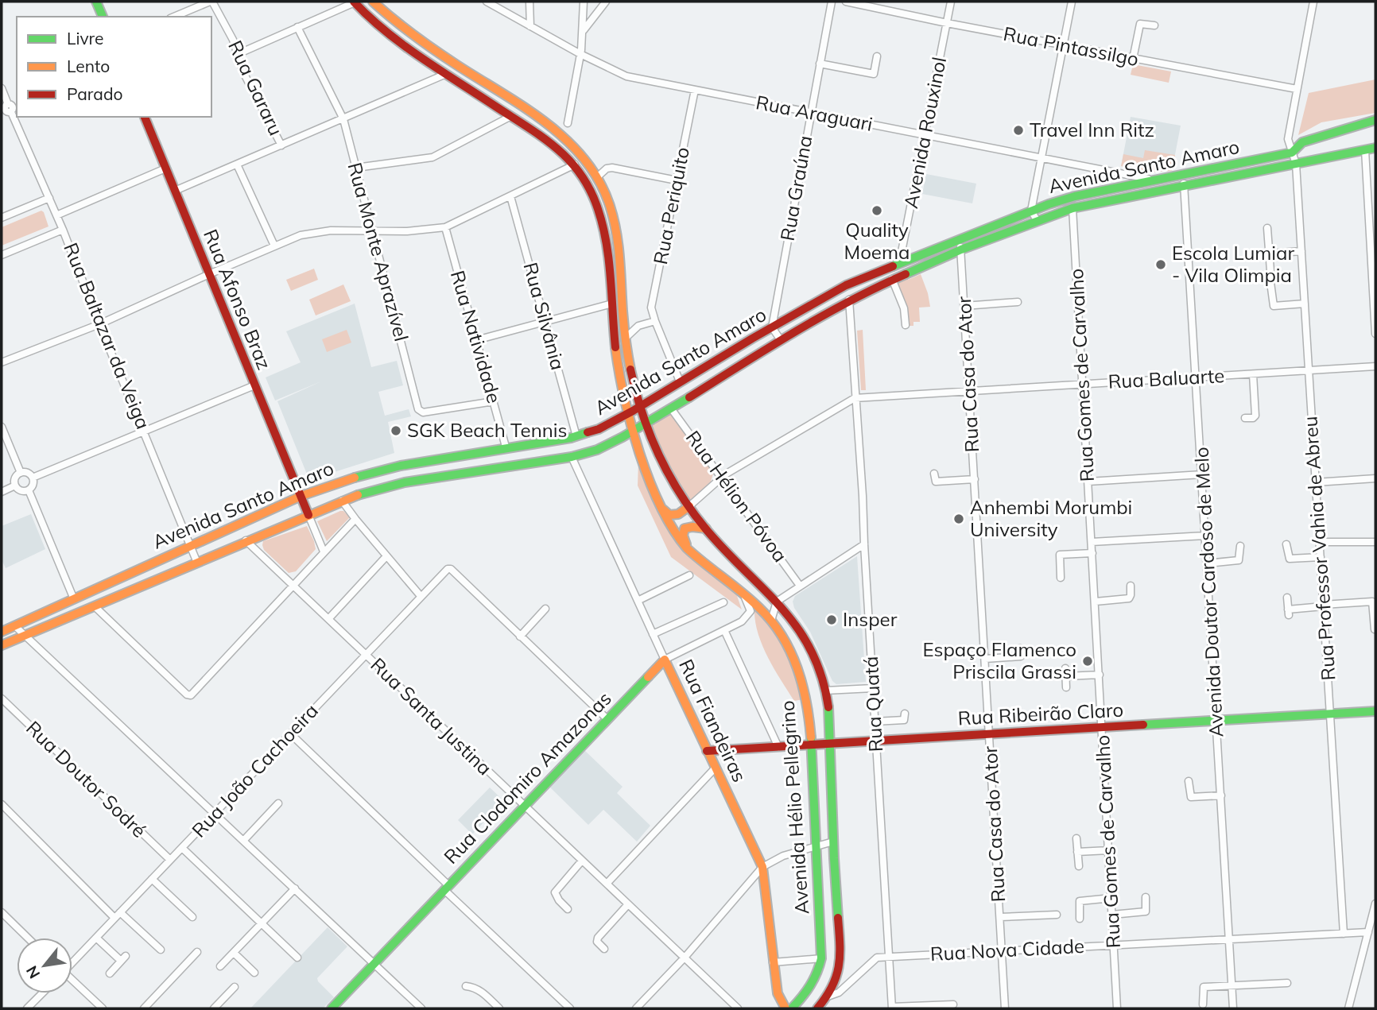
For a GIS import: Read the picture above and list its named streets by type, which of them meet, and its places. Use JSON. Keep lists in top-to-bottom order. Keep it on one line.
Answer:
{"streets":{"main road":["Avenida Santo Amaro","Rua Afonso Braz","Rua Ribeirão Claro","Rua Fiandeiras","Rua Clodomiro Amazonas","Avenida Hélio Pellegrino"],"street":["Rua Pintassilgo","Rua Gararu","Rua Araguari","Avenida Rouxinol","Rua Graúna","Rua Periquito","Rua Monte Aprazível","Rua Silvânia","Rua Baltazar da Veiga","Rua Natividade","Rua Casa do Ator","Rua Gomes de Carvalho","Rua Baluarte","Rua Hélion Póvoa","Rua Professor Vahia de Abreu","Avenida Doutor Cardoso de Melo","Rua Quatá","Rua Santa Justina","Rua João Cachoeira","Rua Doutor Sodré","Rua Nova Cidade"]},"crossings":[["Rua Pintassilgo","Avenida Rouxinol"],["Rua Pintassilgo","Rua Professor Vahia de Abreu"],["Rua Araguari","Avenida Rouxinol"],["Rua Araguari","Avenida Santo Amaro"],["Rua Araguari","Rua Graúna"],["Rua Araguari","Rua Periquito"],["Avenida Rouxinol","Avenida Santo Amaro"],["Avenida Santo Amaro","Rua Graúna"],["Avenida Santo Amaro","Rua Periquito"],["Avenida Santo Amaro","Rua Afonso Braz"],["Avenida Santo Amaro","Rua Silvânia"],["Avenida Santo Amaro","Rua Baltazar da Veiga"],["Avenida Santo Amaro","Rua Natividade"],["Avenida Santo Amaro","Rua Casa do Ator"],["Avenida Santo Amaro","Rua Gomes de Carvalho"],["Avenida Santo Amaro","Rua Hélion Póvoa"],["Avenida Santo Amaro","Rua Professor Vahia de Abreu"],["Avenida Santo Amaro","Avenida Doutor Cardoso de Melo"],["Avenida Santo Amaro","Rua Quatá"],["Avenida Santo Amaro","Rua Santa Justina"],["Avenida Santo Amaro","Rua Fiandeiras"],["Avenida Santo Amaro","Avenida Hélio Pellegrino"],["Rua Monte Aprazível","Rua Natividade"],["Rua Casa do Ator","Rua Baluarte"],["Rua Casa do Ator","Rua Ribeirão Claro"],["Rua Casa do Ator","Rua Nova Cidade"],["Rua Gomes de Carvalho","Rua Baluarte"],["Rua Gomes de Carvalho","Rua Ribeirão Claro"],["Rua Gomes de Carvalho","Rua Nova Cidade"],["Rua Baluarte","Rua Hélion Póvoa"],["Rua Baluarte","Rua Professor Vahia de Abreu"],["Rua Baluarte","Avenida Doutor Cardoso de Melo"],["Rua Baluarte","Rua Quatá"],["Rua Baluarte","Avenida Hélio Pellegrino"],["Rua Professor Vahia de Abreu","Rua Ribeirão Claro"],["Rua Professor Vahia de Abreu","Rua Nova Cidade"],["Avenida Doutor Cardoso de Melo","Rua Ribeirão Claro"],["Avenida Doutor Cardoso de Melo","Rua Nova Cidade"],["Rua Quatá","Rua Ribeirão Claro"],["Rua Quatá","Rua Nova Cidade"],["Rua Ribeirão Claro","Rua Fiandeiras"],["Rua Ribeirão Claro","Avenida Hélio Pellegrino"],["Rua Santa Justina","Rua João Cachoeira"],["Rua Santa Justina","Rua Clodomiro Amazonas"],["Rua Fiandeiras","Rua Clodomiro Amazonas"],["Rua João Cachoeira","Rua Doutor Sodré"],["Rua Clodomiro Amazonas","Avenida Hélio Pellegrino"],["Avenida Hélio Pellegrino","Rua Nova Cidade"]],"places":["Travel Inn Ritz","Quality Moema","Escola Lumiar - Vila Olimpia","SGK Beach Tennis","Anhembi Morumbi University","Insper","Espaço Flamenco Priscila Grassi"],"legend":["Livre","Lento","Parado"],"north":"bottom left"}
